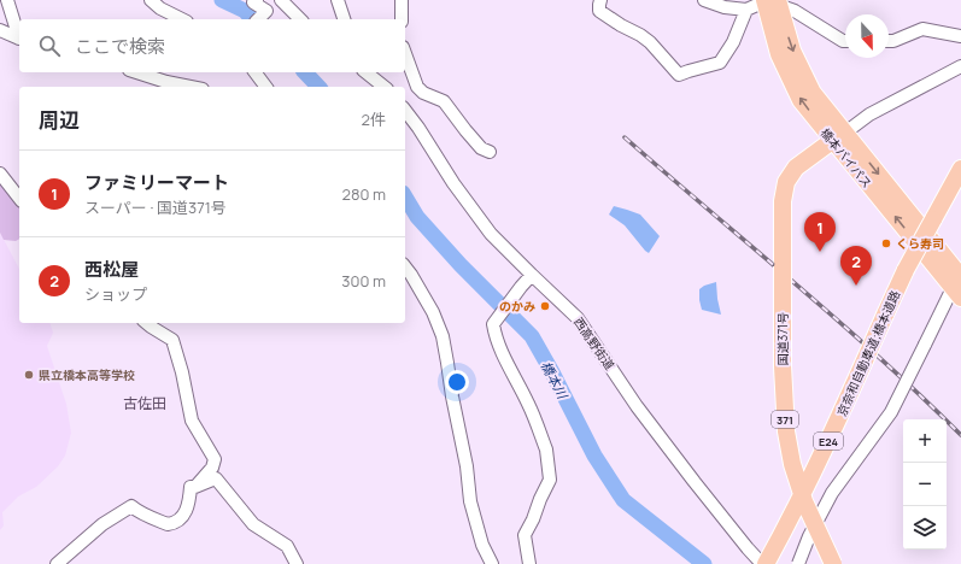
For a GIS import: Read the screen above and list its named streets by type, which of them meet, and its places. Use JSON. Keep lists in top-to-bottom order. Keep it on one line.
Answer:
{"streets":{"highway":["橋本バイパス","国道371号","京奈和自動車道;橋本道路","371","E24"],"street":["西高野街道"]},"crossings":[["橋本バイパス","国道371号"],["西高野街道","京奈和自動車道;橋本道路"]],"districts":["古佐田"],"water":["橋本川"],"places":["くら寿司","のかみ","県立橋本高等学校"],"north":"bottom","page":{"search":"ここで検索","heading":["周辺","2件"],"list":[{"mark":"1","name":"ファミリーマート","note":"スーパー · 国道371号","value":"280 m"},{"mark":"2","name":"西松屋","note":"ショップ","value":"300 m"}],"pins":["1","2"],"map_buttons":["+","−"]}}
